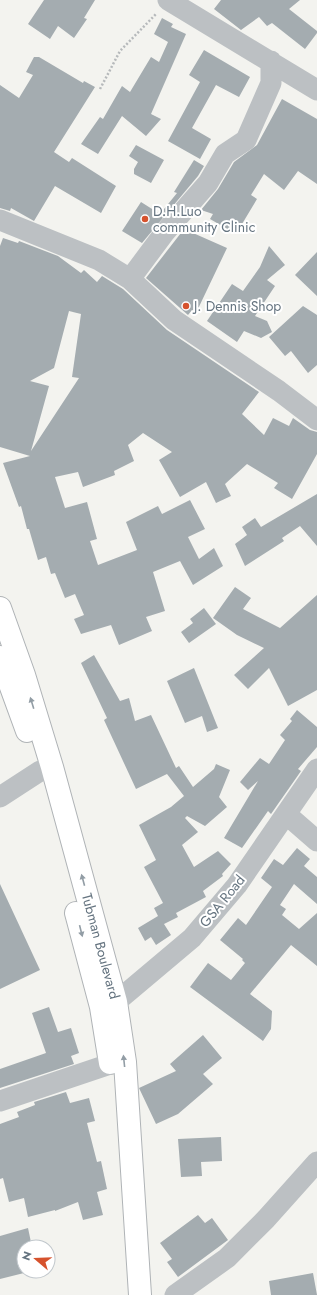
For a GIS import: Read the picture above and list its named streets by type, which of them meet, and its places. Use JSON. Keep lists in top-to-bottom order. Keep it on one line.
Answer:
{"streets":{"highway":["Tubman Boulevard"],"street":["GSA Road"]},"crossings":[["GSA Road","Tubman Boulevard"]],"places":["D.H.Luo community Clinic","J. Dennis Shop"],"north":"left"}
